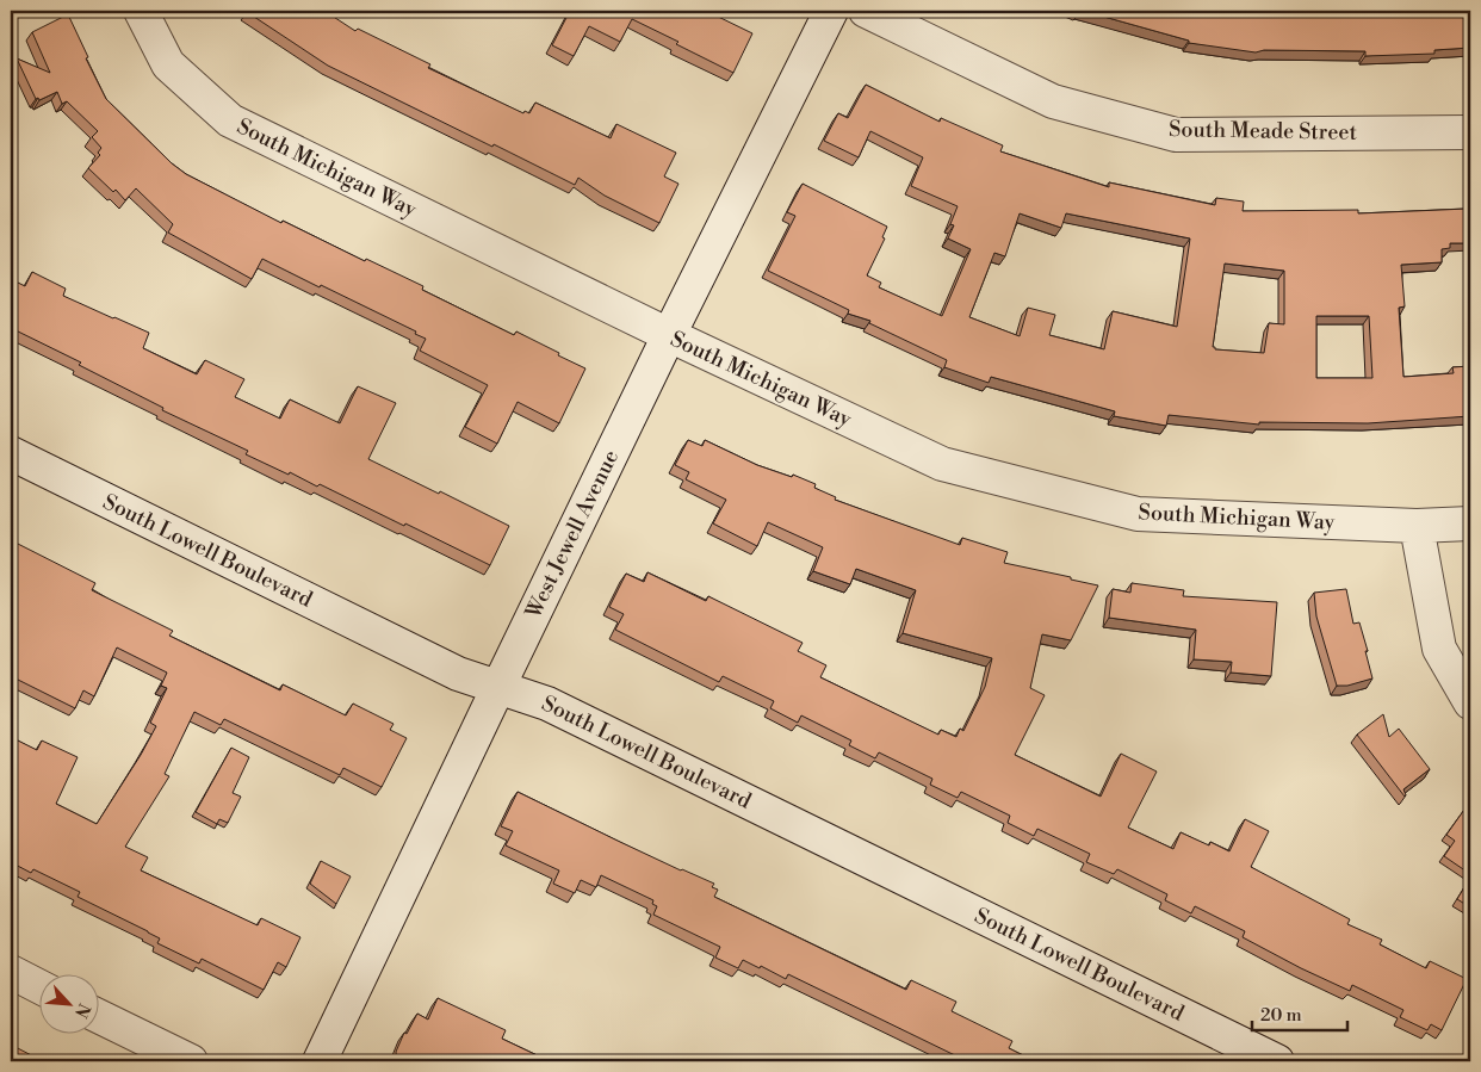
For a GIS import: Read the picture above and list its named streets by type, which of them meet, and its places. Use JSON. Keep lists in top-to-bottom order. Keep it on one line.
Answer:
{"streets":{"street":["South Meade Street","South Michigan Way","West Jewell Avenue","South Lowell Boulevard"]},"crossings":[["South Michigan Way","West Jewell Avenue"],["West Jewell Avenue","South Lowell Boulevard"]],"scale_bar":"20 m","north":"bottom right"}
